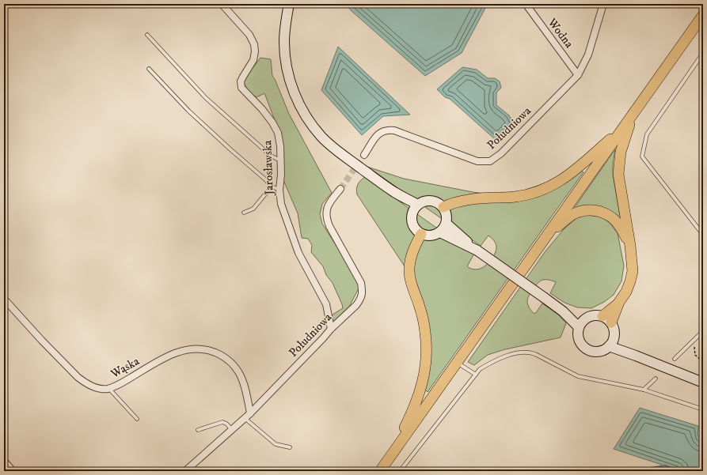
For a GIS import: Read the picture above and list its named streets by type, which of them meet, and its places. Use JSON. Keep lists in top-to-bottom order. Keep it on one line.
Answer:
{"streets":{"street":["Wodna","Południowa","Jarosławska","Wąska"]},"crossings":[["Wodna","Południowa"],["Południowa","Jarosławska"],["Południowa","Wąska"]]}
